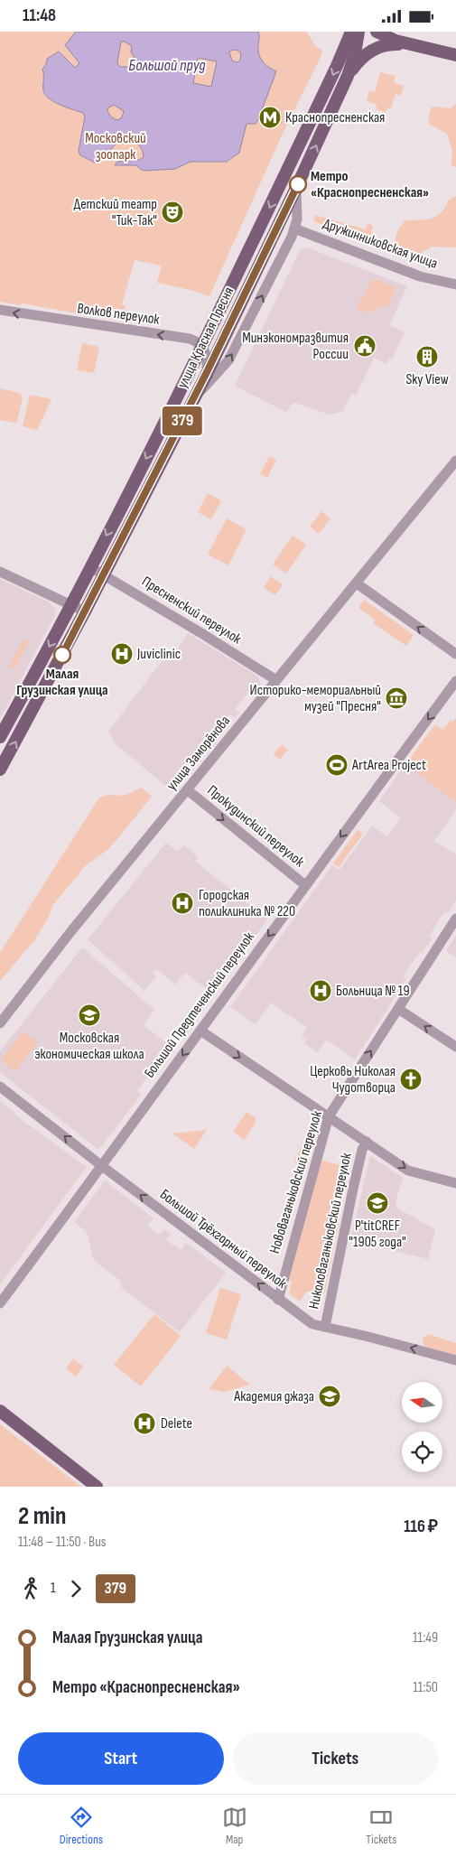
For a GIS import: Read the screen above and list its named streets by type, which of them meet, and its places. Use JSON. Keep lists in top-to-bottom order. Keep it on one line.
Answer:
{"streets":{"main road":["улица Красная Пресня"],"street":["Дружинниковская улица","Волков переулок","Пресненский переулок","улица Заморёнова","Прокудинский переулок","Большой Предтеченский переулок","Нововаганьковский переулок","Николоваганьковский переулок","Большой Трёхгорный переулок"]},"crossings":[["Волков переулок","улица Красная Пресня"],["улица Красная Пресня","Пресненский переулок"],["Пресненский переулок","улица Заморёнова"],["улица Заморёнова","Прокудинский переулок"],["Прокудинский переулок","Большой Предтеченский переулок"],["Большой Предтеченский переулок","Большой Трёхгорный переулок"],["Нововаганьковский переулок","Большой Трёхгорный переулок"],["Николоваганьковский переулок","Большой Трёхгорный переулок"]],"one_way":["Волков переулок","Прокудинский переулок","Большой Предтеченский переулок","Большой Трёхгорный переулок"],"water":["Большой пруд"],"parks":["Московский зоопарк"],"places":{"metro station":["Краснопресненская"],"other":["Метро «Краснопресненская»","Малая Грузинская улица"],"theatre":["Детский театр \"Тик-Так\""],"public building":["Минэкономразвития России"],"building":["Sky View"],"hospital":["Juviclinic","Городская поликлиника № 220","Больница № 19","Delete"],"museum":["Историко-мемориальный музей \"Пресня\""],"sports":["ArtArea Project"],"school or university":["Московская экономическая школа","P'titCREF \"1905 года\"","Академия джаза"],"church":["Церковь Николая Чудотворца"]},"lines":["bus line 379"],"north":"left","page":{"status":"11:48","on_map":"379","heading":["2 min","11:48 – 11:50 · Bus","116 ₽"],"legs":["1","379"],"list":[{"name":"Малая Грузинская улица","value":"11:49"},{"name":"Метро «Краснопресненская»","value":"11:50"}],"buttons":["Start","Tickets"],"tabs":["Directions","Map","Tickets"]}}
